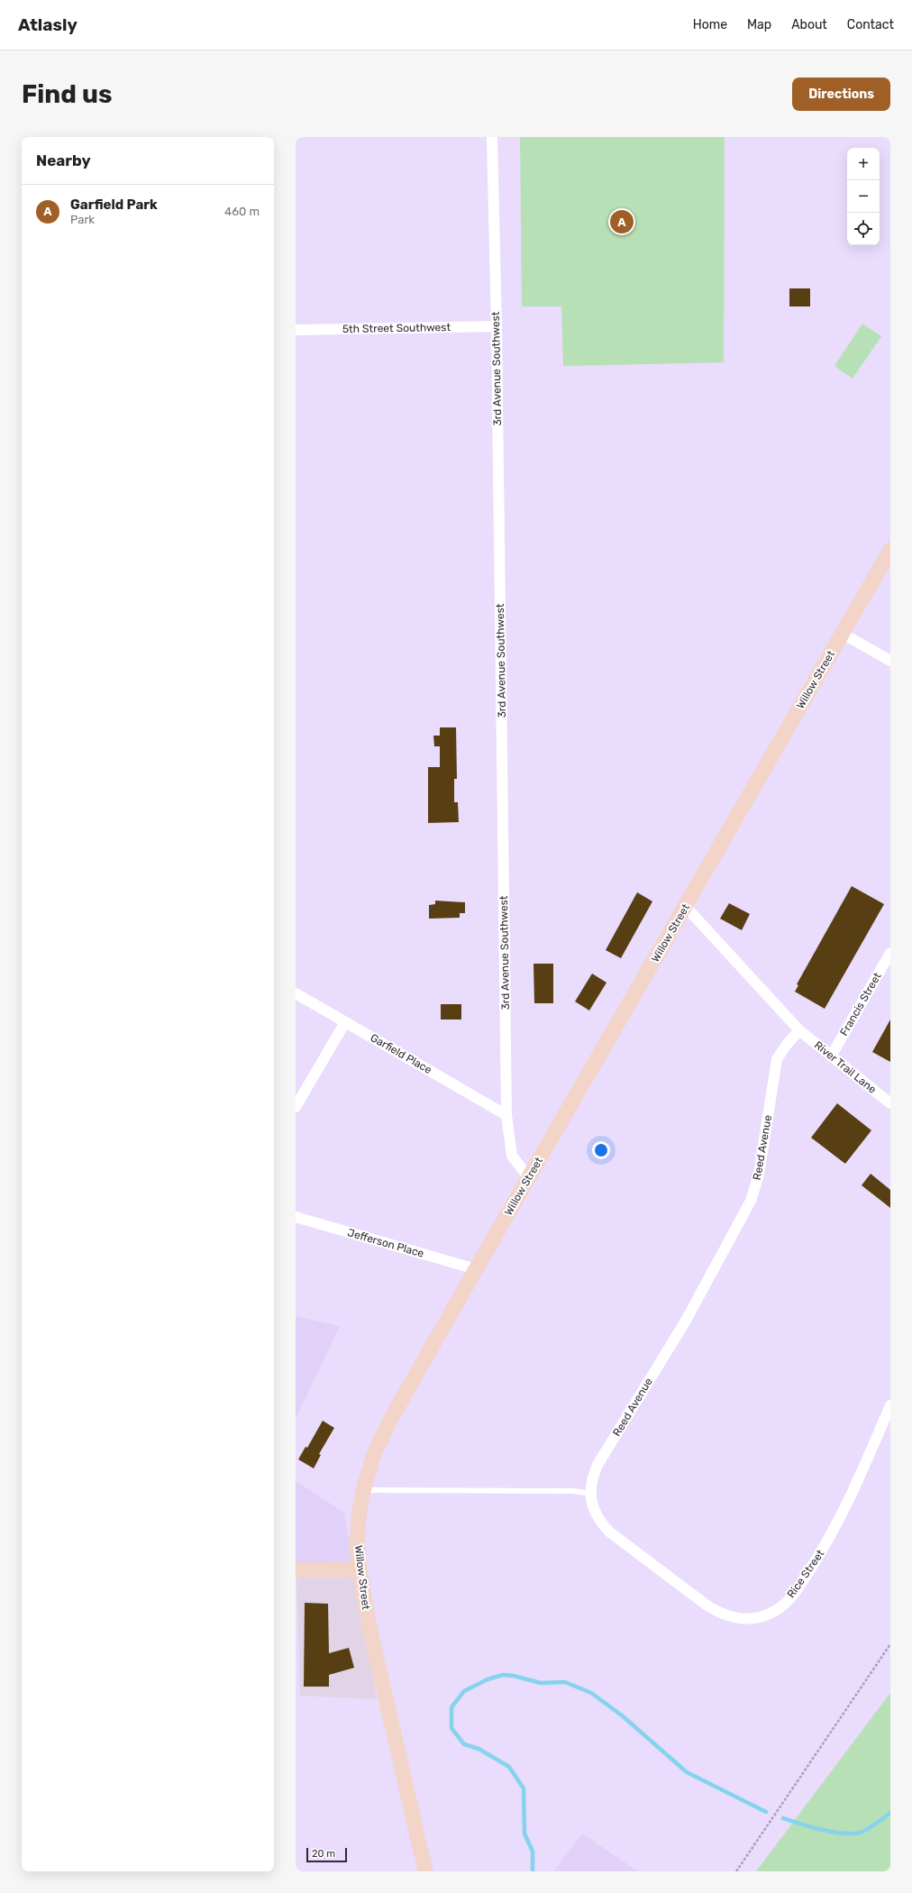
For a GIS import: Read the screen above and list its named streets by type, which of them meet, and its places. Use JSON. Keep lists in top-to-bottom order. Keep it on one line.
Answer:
{"streets":{"street":["5th Street Southwest","3rd Avenue Southwest","Willow Street","Francis Street","Garfield Place","River Trail Lane","Reed Avenue","Jefferson Place","Rice Street"]},"crossings":[["5th Street Southwest","3rd Avenue Southwest"],["3rd Avenue Southwest","Willow Street"],["3rd Avenue Southwest","Garfield Place"],["Willow Street","Jefferson Place"],["Francis Street","River Trail Lane"],["River Trail Lane","Reed Avenue"],["Reed Avenue","Rice Street"]],"scale_bar":"20 m","page":{"header":"Atlasly","nav":["Home","Map","About","Contact"],"buttons":"Directions","title":"Find us","heading":"Nearby","map_buttons":["+","−"],"list":[{"mark":"A","name":"Garfield Park","note":"Park","value":"460 m"}],"pins":"A","scale":"20 m"}}
